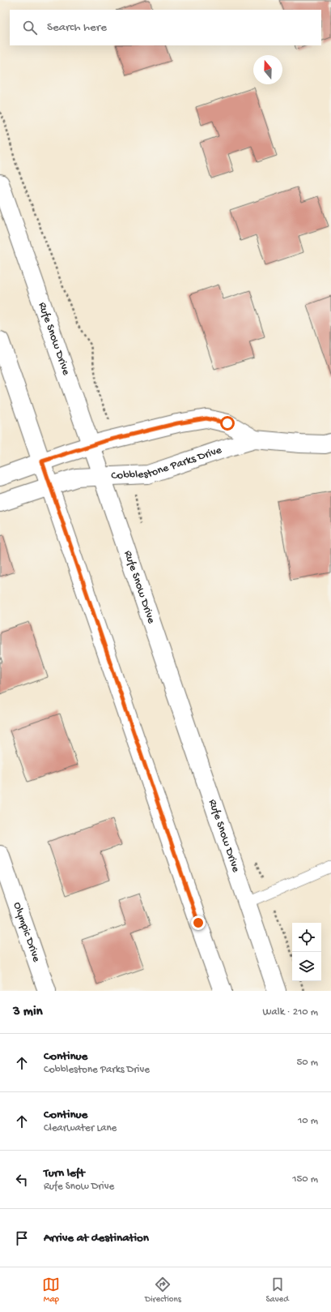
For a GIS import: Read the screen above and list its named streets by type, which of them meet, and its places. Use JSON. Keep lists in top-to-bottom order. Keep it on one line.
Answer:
{"streets":{"main road":["Rufe Snow Drive","Cobblestone Parks Drive","Olympic Drive"]},"crossings":[["Rufe Snow Drive","Cobblestone Parks Drive"]],"north":"top","page":{"search":"Search here","heading":["3 min","Walk · 210 m"],"list":[["Continue","Cobblestone Parks Drive","50 m"],["Continue","Clearwater Lane","10 m"],["Turn left","Rufe Snow Drive","150 m"],"Arrive at destination"],"nav":["Map","Directions","Saved"]}}
